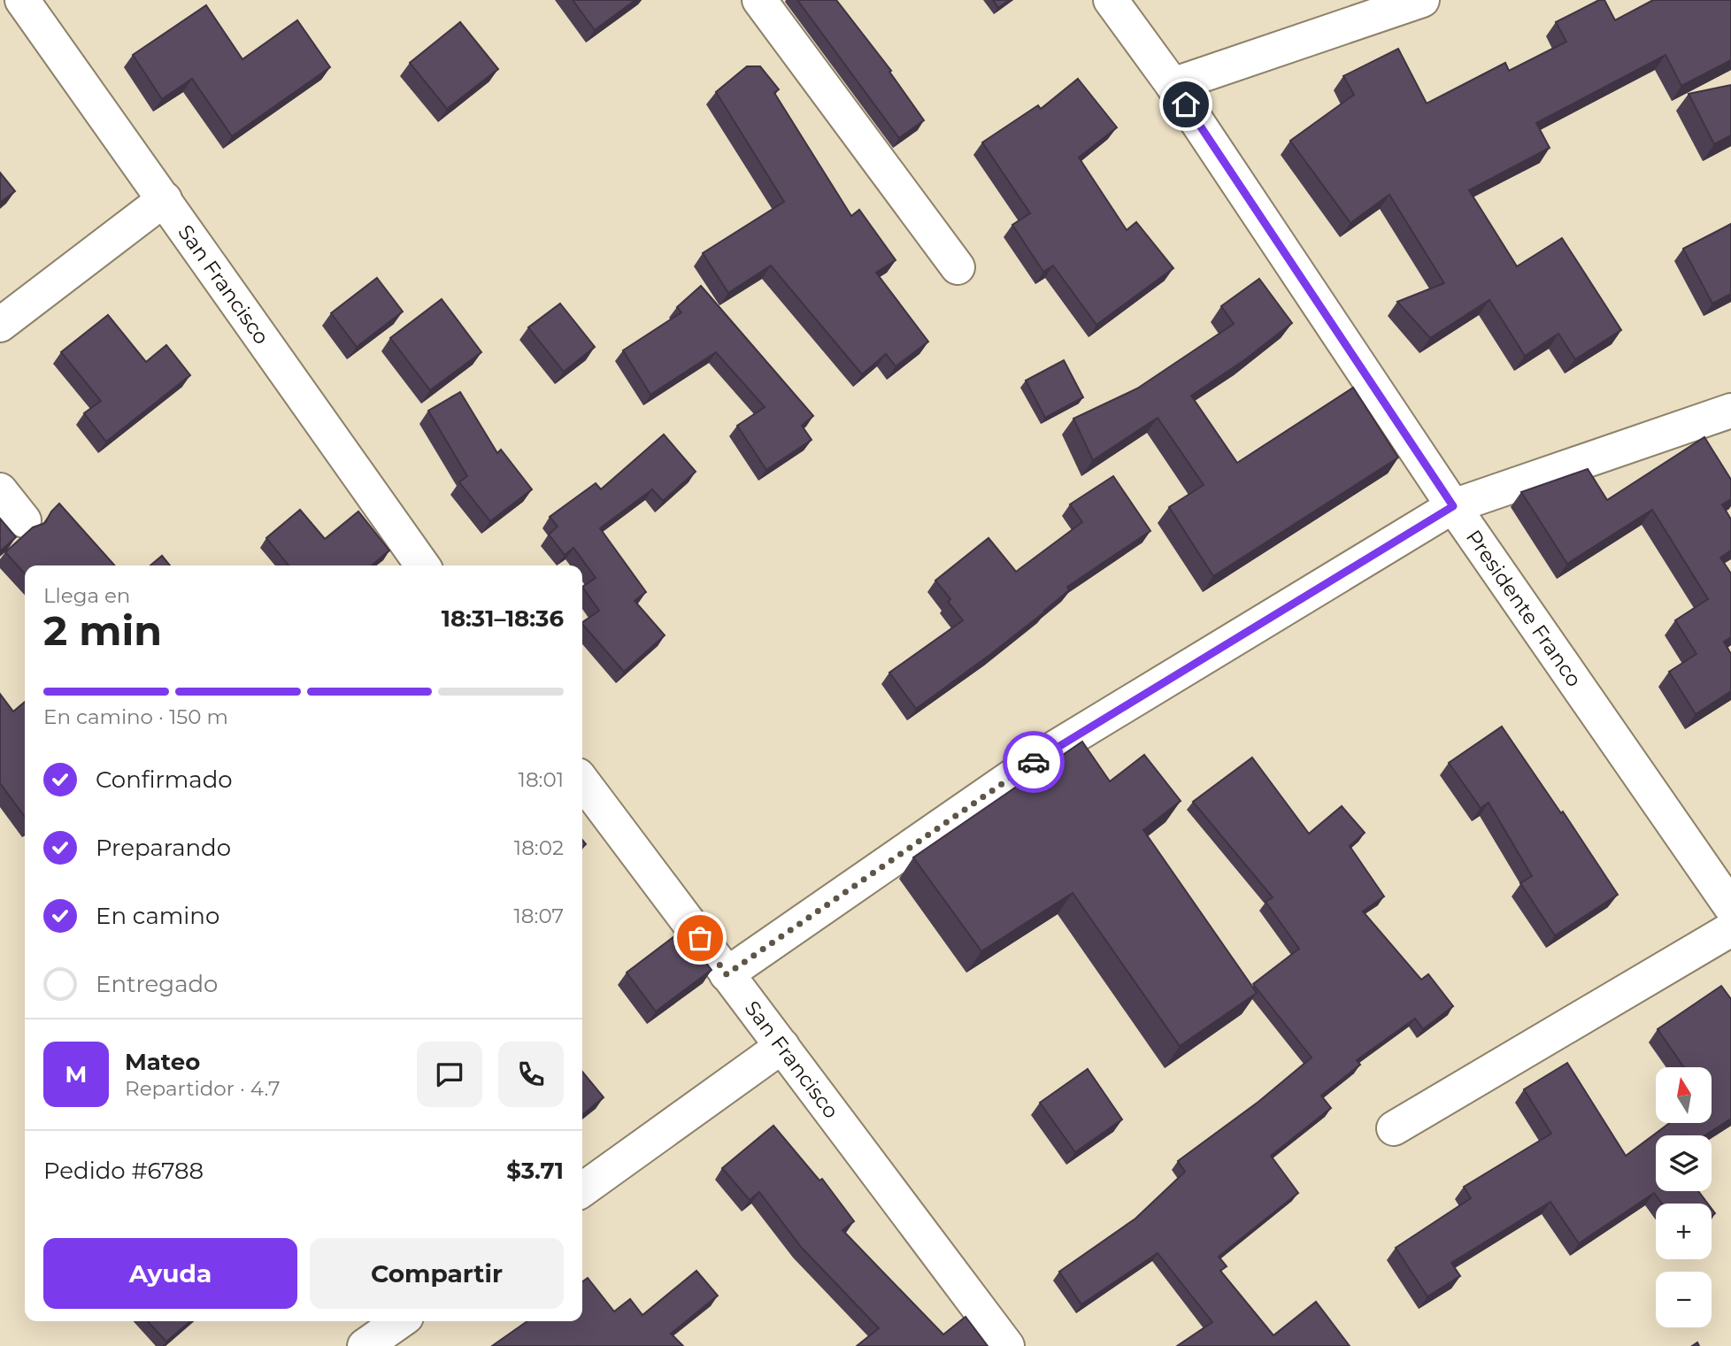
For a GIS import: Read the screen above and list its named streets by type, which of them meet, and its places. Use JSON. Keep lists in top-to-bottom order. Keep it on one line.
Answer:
{"streets":{"street":["San Francisco","Presidente Franco"]},"north":"top","page":{"heading":["2 min","Llega en","18:31–18:36"],"panel":["Mateo","Repartidor · 4.7","Pedido #6788","$3.71"],"bar":"En camino · 150 m","list":[["Confirmado","18:01"],["Preparando","18:02"],["En camino","18:07"],"Entregado"],"round":"M","map_buttons":["+","−"],"buttons":["Ayuda","Compartir"]}}
